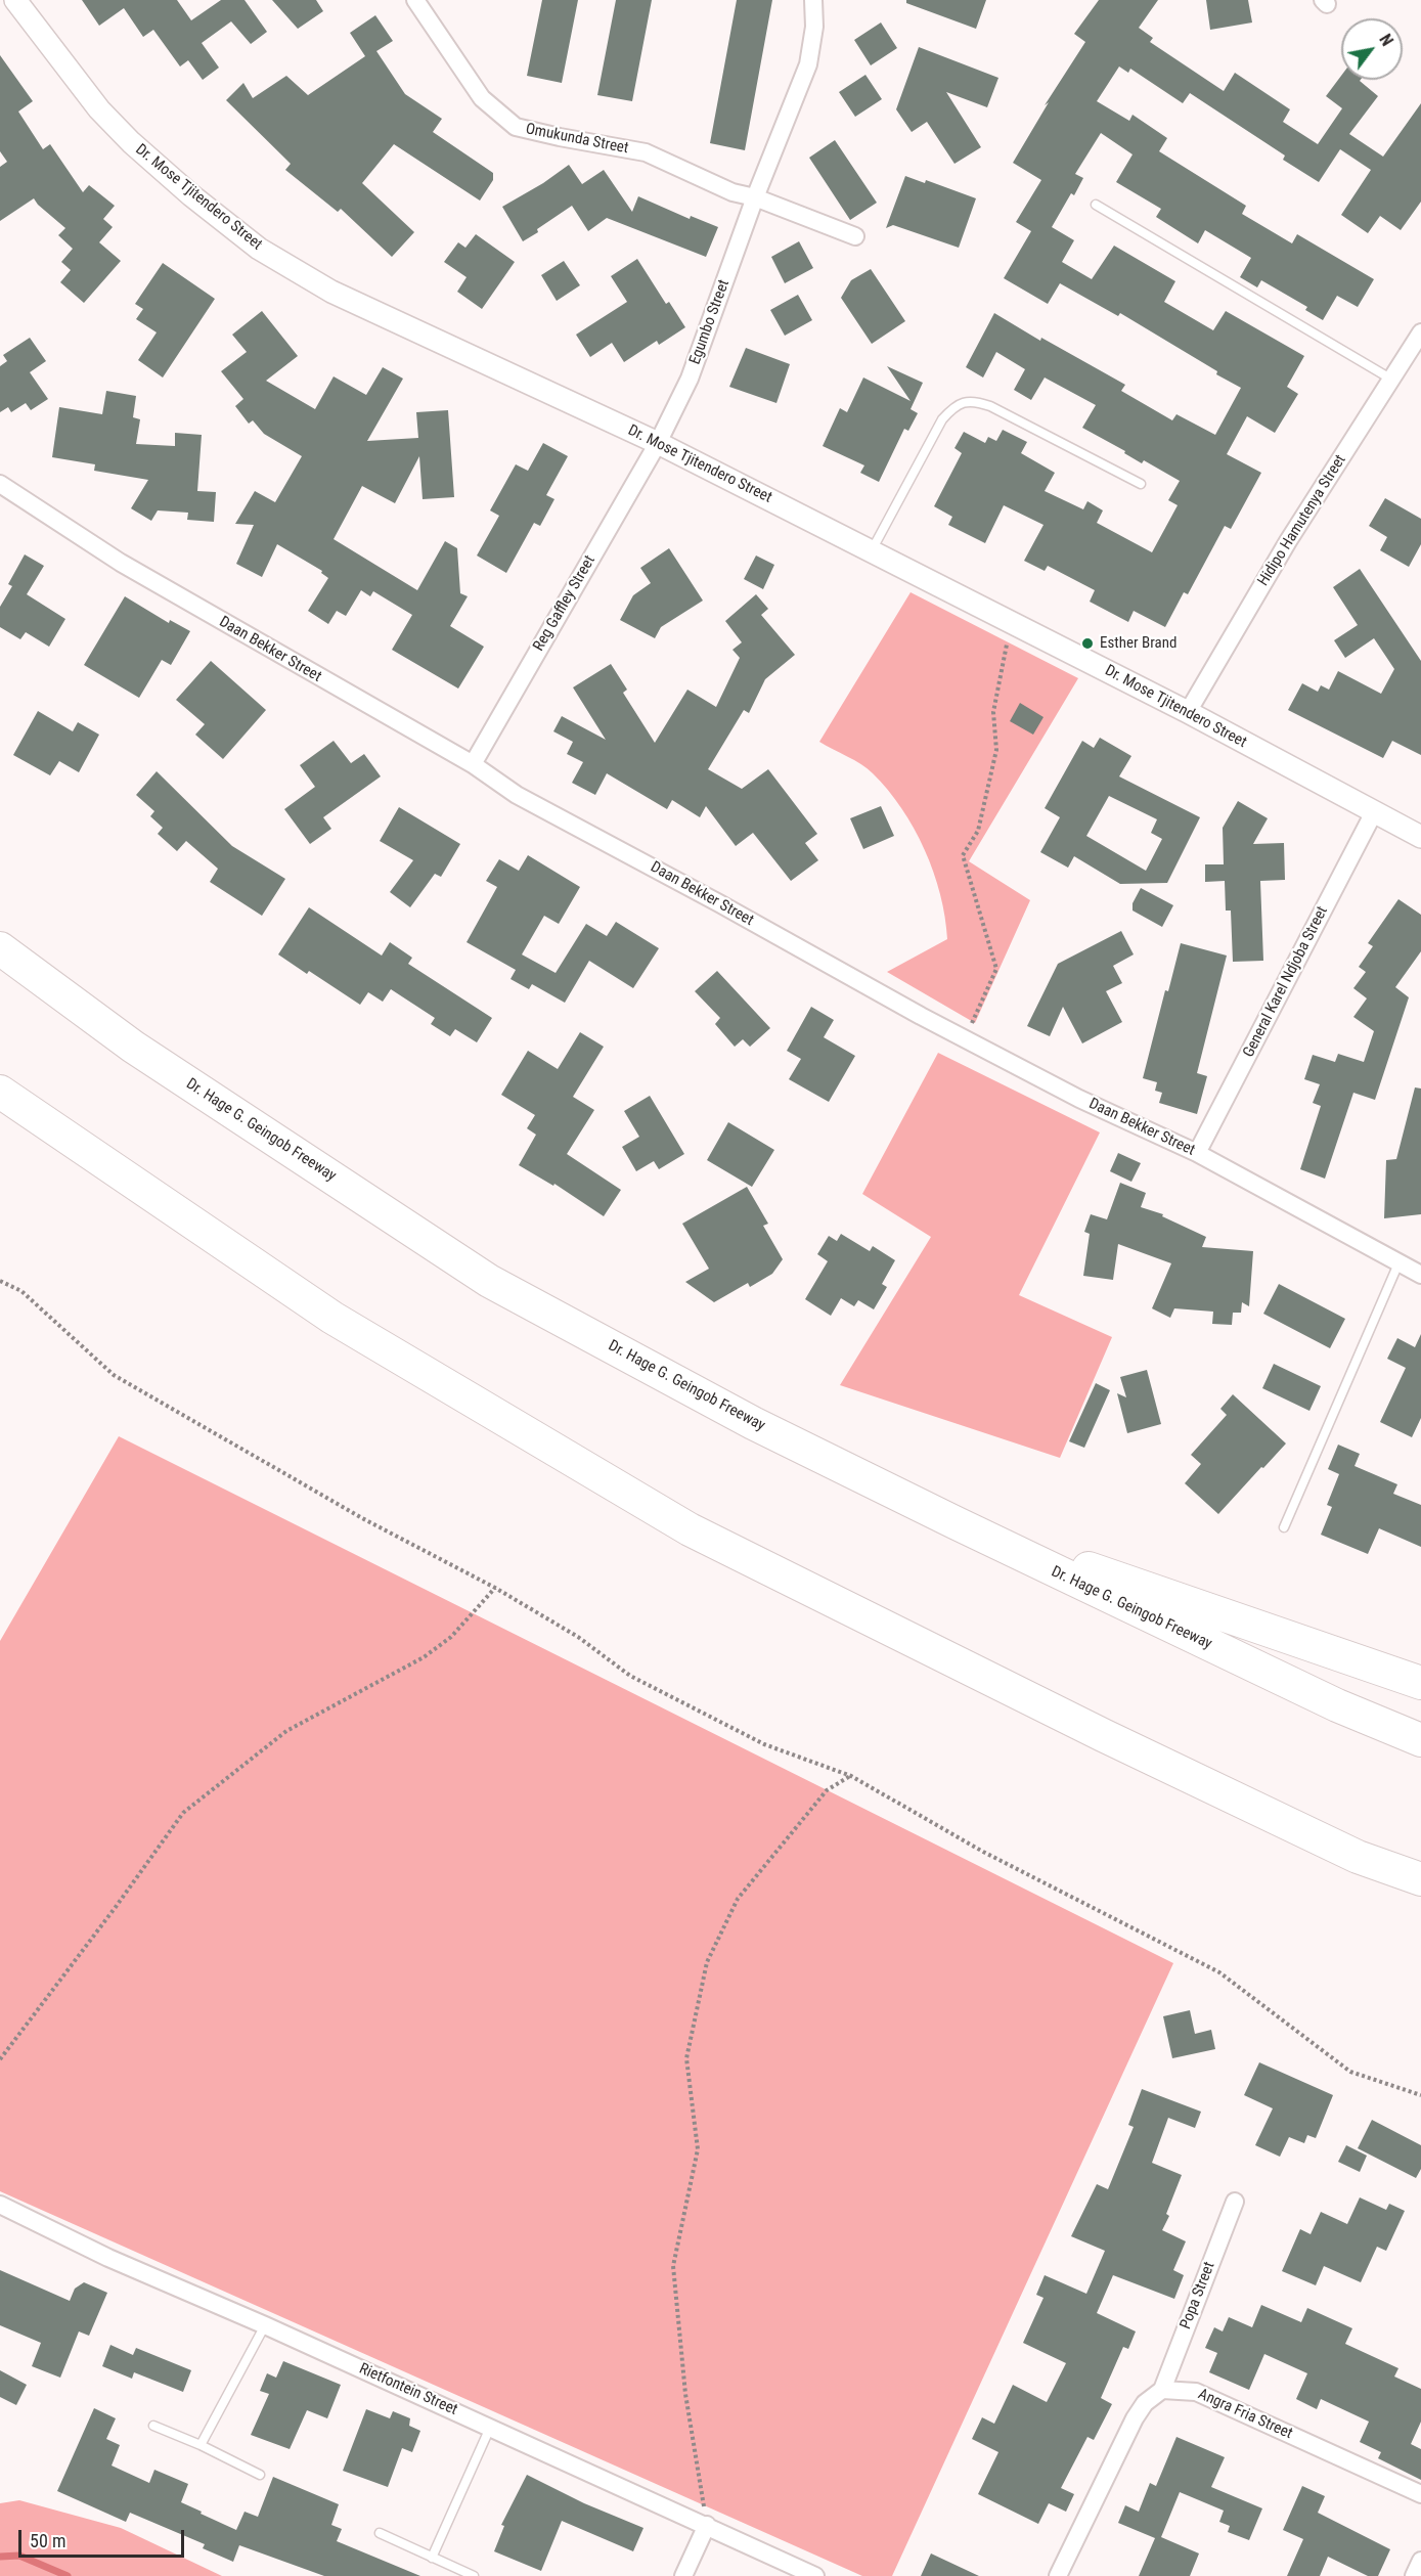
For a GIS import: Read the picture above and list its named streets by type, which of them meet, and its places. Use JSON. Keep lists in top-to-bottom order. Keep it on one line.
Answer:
{"streets":{"highway":["Dr. Hage G. Geingob Freeway"],"street":["Omukunda Street","Dr. Mose Tjitendero Street","Egumbo Street","Hidipo Hamutenya Street","Reg Gaffley Street","Daan Bekker Street","General Karel Ndjoba Street","Popa Street","Rietfontein Street","Angra Fria Street"]},"crossings":[["Omukunda Street","Egumbo Street"],["Dr. Mose Tjitendero Street","Egumbo Street"],["Dr. Mose Tjitendero Street","Hidipo Hamutenya Street"],["Dr. Mose Tjitendero Street","Reg Gaffley Street"],["Dr. Mose Tjitendero Street","General Karel Ndjoba Street"],["Egumbo Street","Reg Gaffley Street"],["Reg Gaffley Street","Daan Bekker Street"],["Daan Bekker Street","General Karel Ndjoba Street"],["Popa Street","Angra Fria Street"]],"places":["Esther Brand"],"scale_bar":"50 m","north":"top right"}
